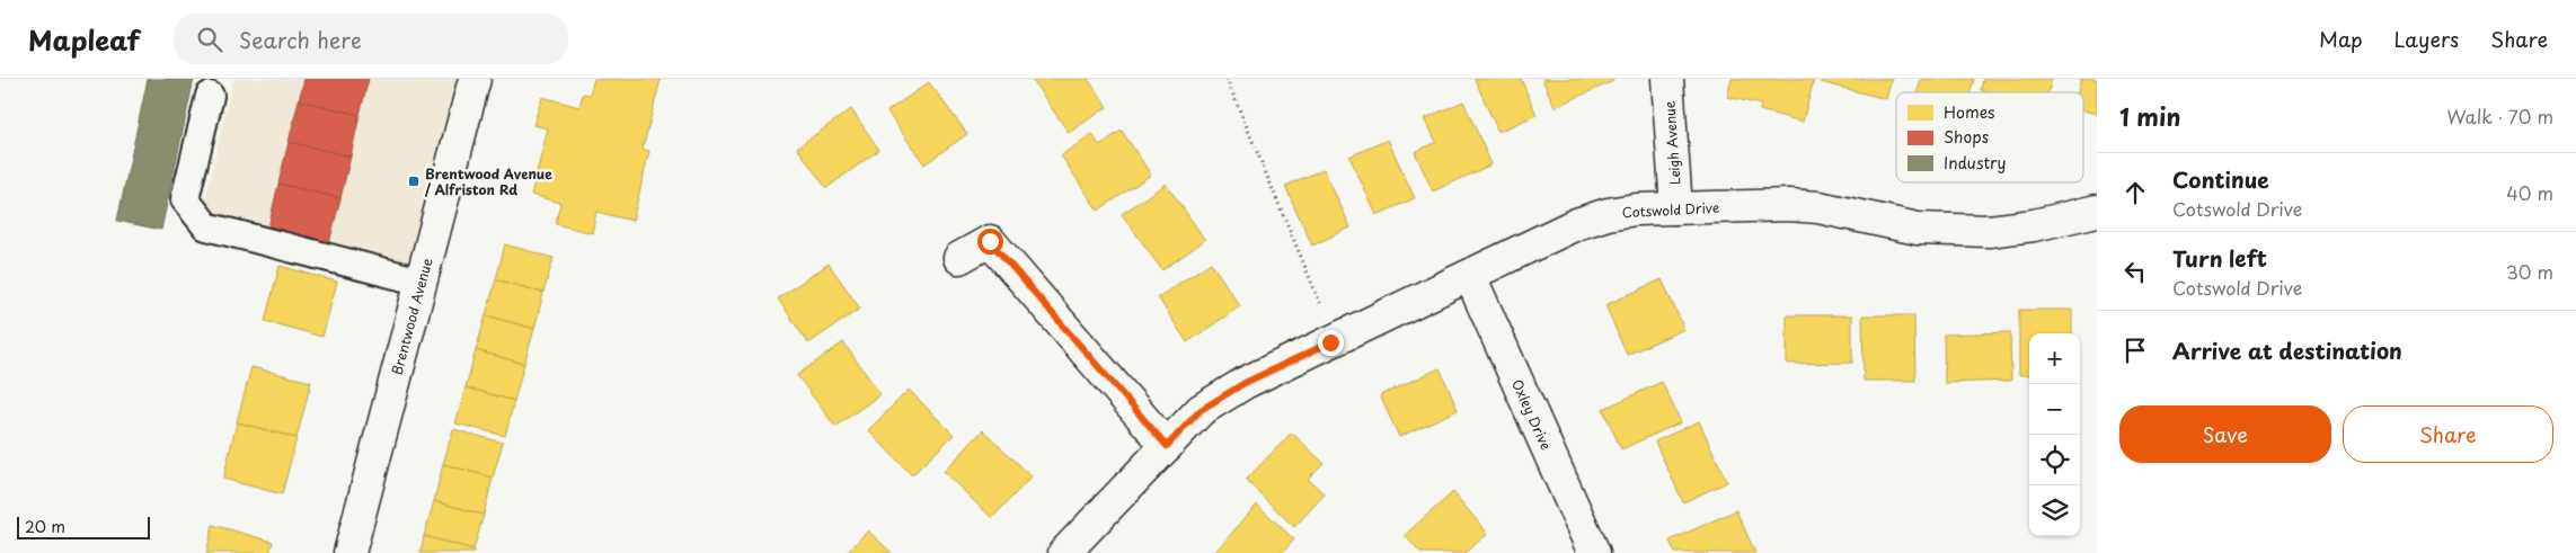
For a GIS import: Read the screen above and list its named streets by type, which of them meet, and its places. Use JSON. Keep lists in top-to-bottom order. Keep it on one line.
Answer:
{"streets":{"street":["Leigh Avenue","Cotswold Drive","Brentwood Avenue","Oxley Drive"]},"crossings":[["Leigh Avenue","Cotswold Drive"],["Cotswold Drive","Oxley Drive"]],"places":{"transit":["Brentwood Avenue / Alfriston Rd"]},"legend":["Homes","Shops","Industry"],"scale_bar":"20 m","page":{"header":"Mapleaf","search":"Search here","nav":["Map","Layers","Share"],"heading":["1 min","Walk · 70 m"],"list":[["Continue","Cotswold Drive","40 m"],["Turn left","Cotswold Drive","30 m"],"Arrive at destination"],"map_buttons":["+","−"],"buttons":["Save","Share"],"scale":"20 m"}}
